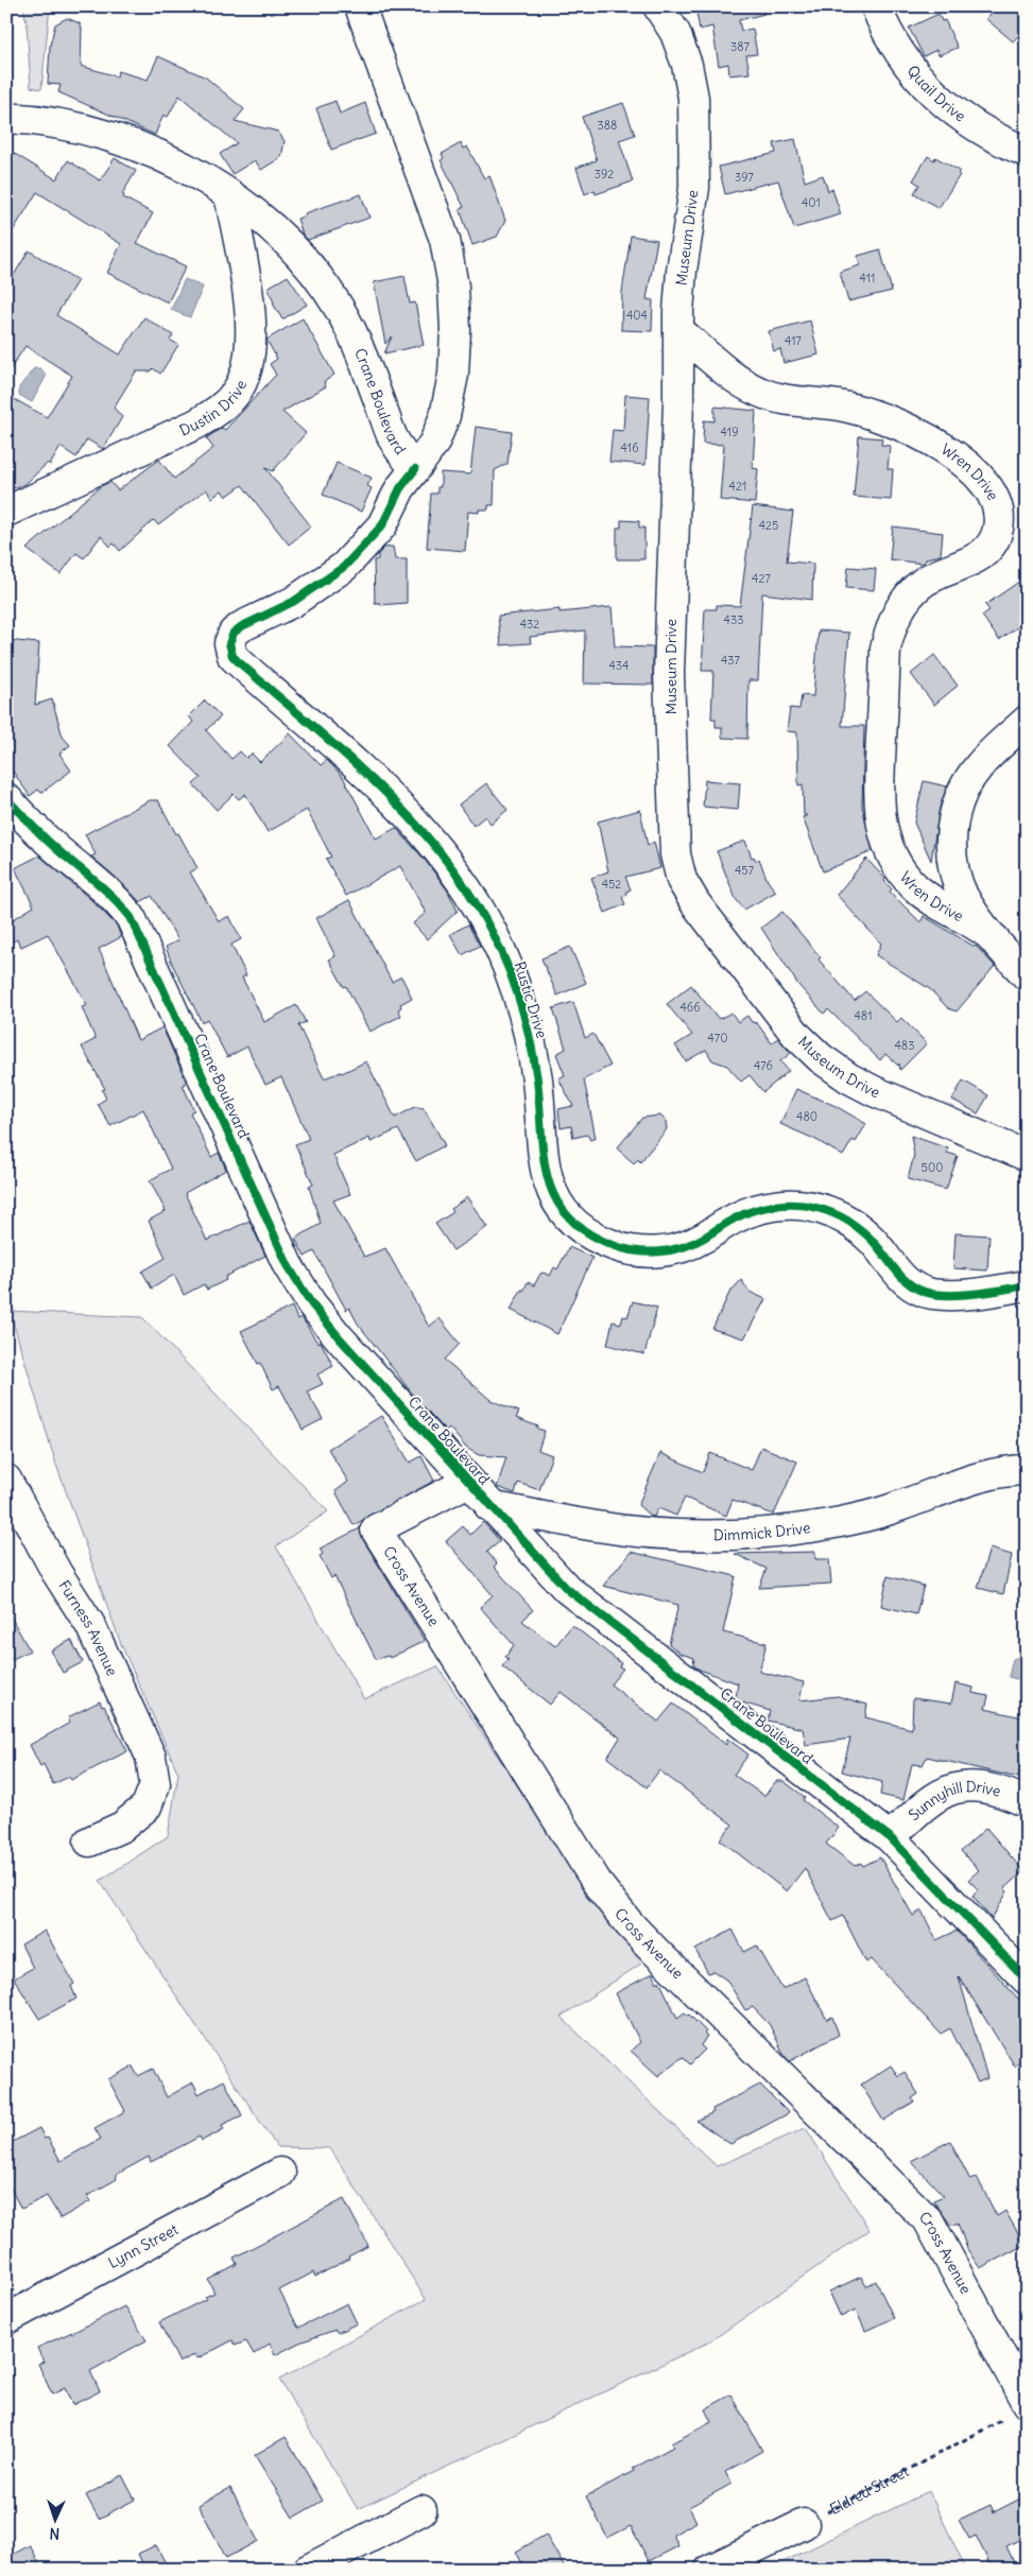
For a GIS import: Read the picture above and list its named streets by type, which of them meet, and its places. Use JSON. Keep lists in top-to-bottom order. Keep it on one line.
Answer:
{"streets":{"street":["Quail Drive","Museum Drive","Crane Boulevard","Dustin Drive","Wren Drive","Rustic Drive","Dimmick Drive","Cross Avenue","Furness Avenue","Sunnyhill Drive","Lynn Street"],"path":["Eldred Street"]},"crossings":[["Museum Drive","Wren Drive"],["Crane Boulevard","Dustin Drive"],["Crane Boulevard","Rustic Drive"],["Crane Boulevard","Dimmick Drive"],["Crane Boulevard","Cross Avenue"],["Crane Boulevard","Sunnyhill Drive"],["Cross Avenue","Eldred Street"]],"house_numbers":["387","388","392","397","401","411","404","417","419","416","421","425","427","433","432","437","434","457","452","466","481","470","483","476","480","500"],"north":"bottom"}
